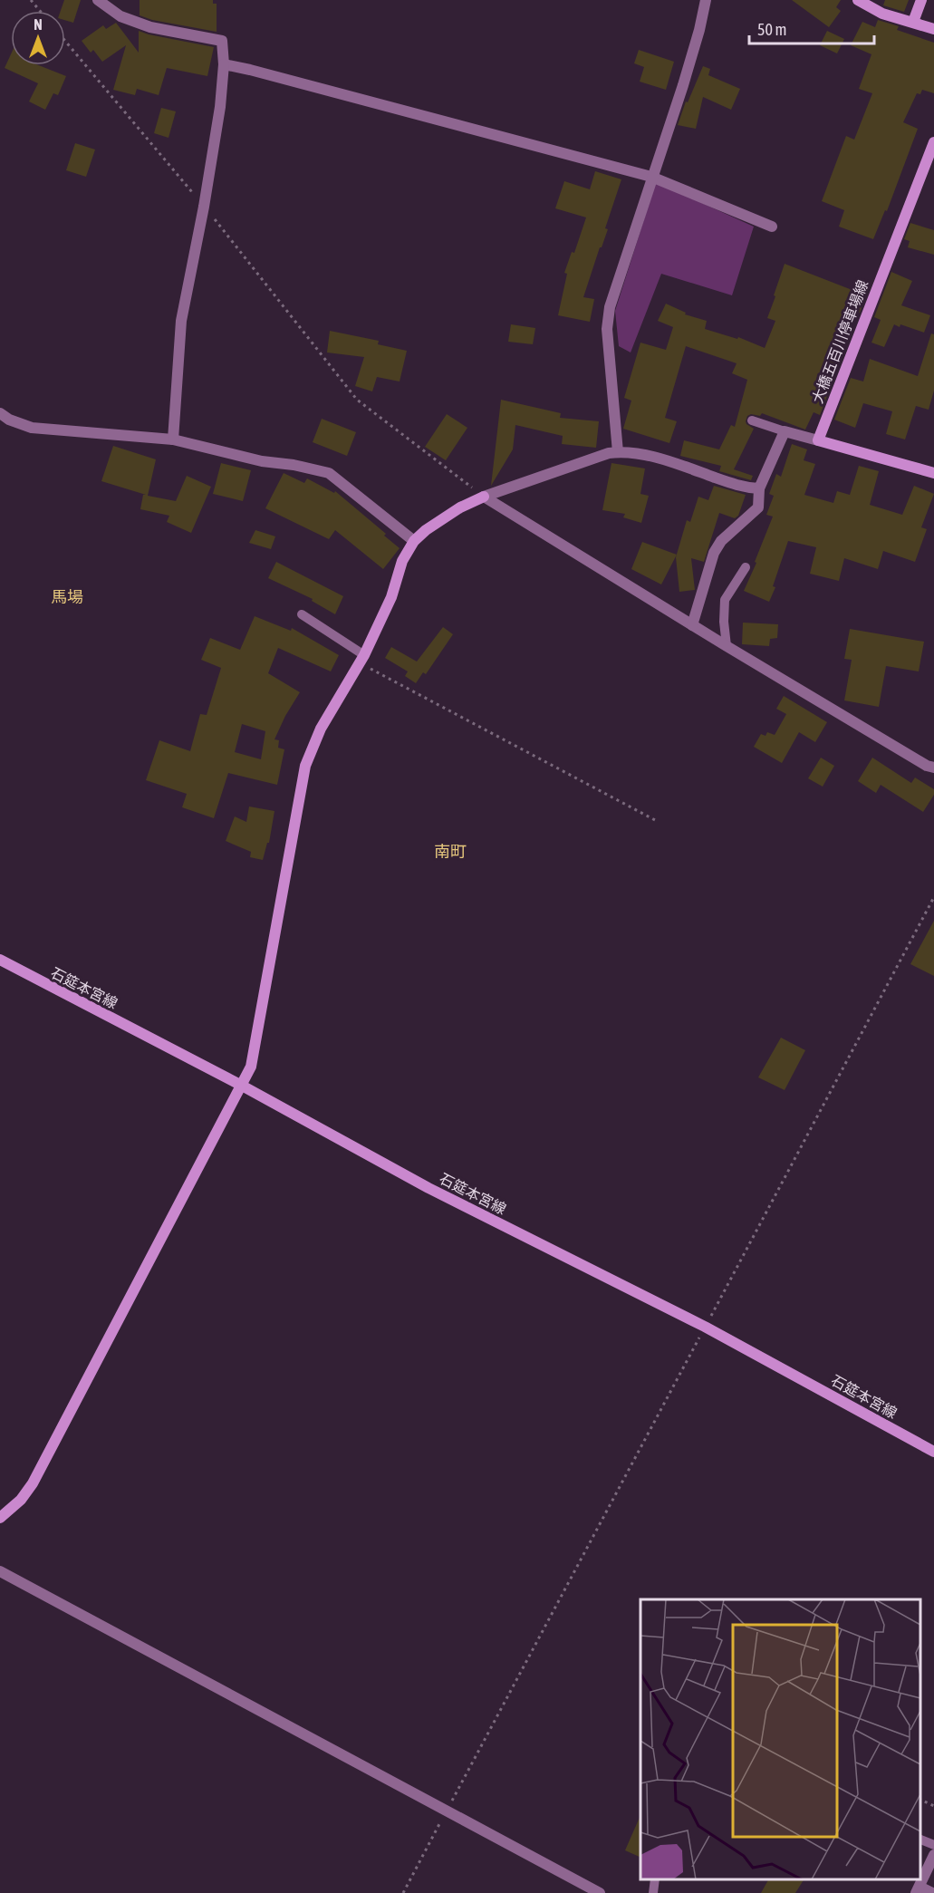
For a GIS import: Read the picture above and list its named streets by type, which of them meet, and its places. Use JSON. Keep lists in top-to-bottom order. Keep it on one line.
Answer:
{"streets":{"main road":["大橋五百川停車場線","石筵本宮線"]},"districts":["馬場","南町"],"scale_bar":"50 m","north":"top"}
